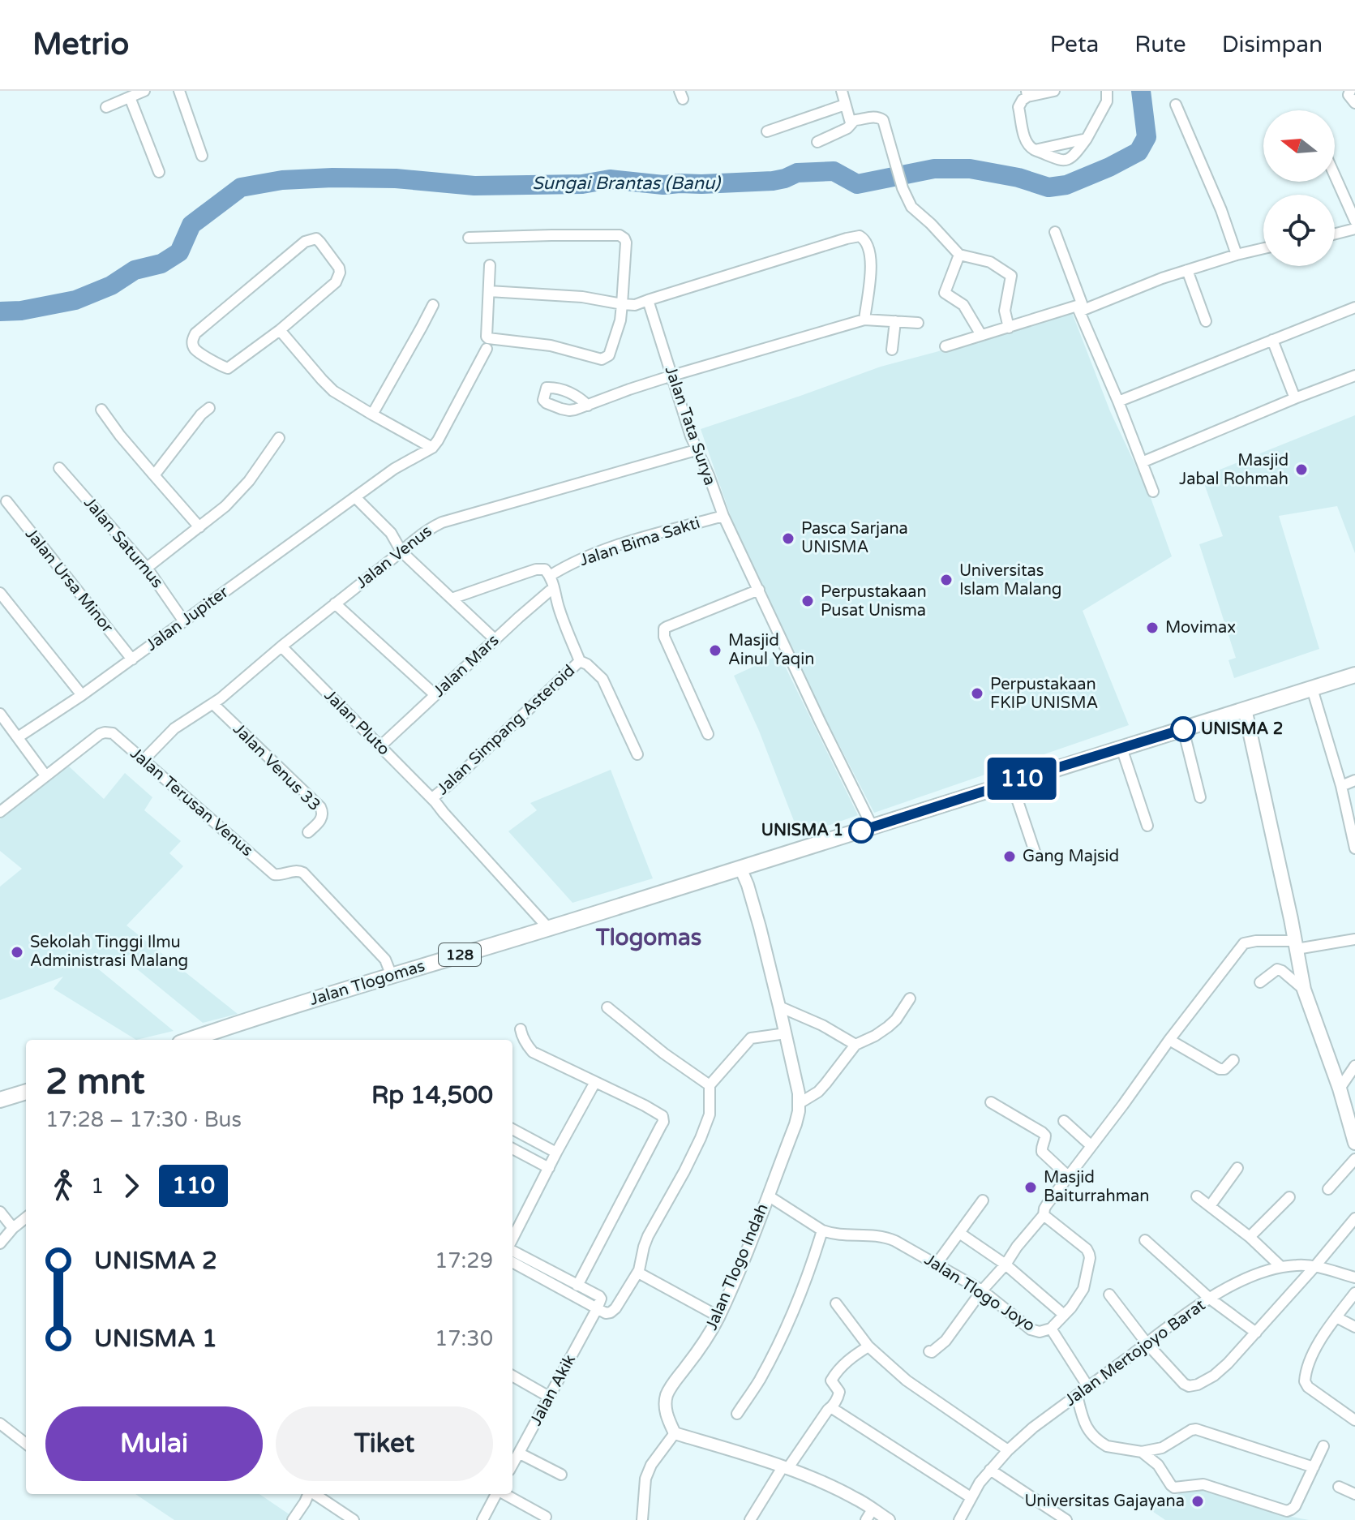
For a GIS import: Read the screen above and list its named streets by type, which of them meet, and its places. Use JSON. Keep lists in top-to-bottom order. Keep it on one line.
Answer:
{"streets":{"main road":["128","Jalan Tlogomas"],"street":["Jalan Tata Surya","Jalan Bima Sakti","Jalan Saturnus","Jalan Venus","Jalan Ursa Minor","Jalan Jupiter","Jalan Mars","Jalan Pluto","Jalan Simpang Asteroid","Jalan Venus 33","Jalan Terusan Venus","Jalan Tlogo Indah","Jalan Tlogo Joyo","Jalan Mertojoyo Barat","Jalan Akik"]},"crossings":[["Jalan Tata Surya","Jalan Bima Sakti"],["Jalan Tata Surya","Jalan Venus"],["Jalan Tata Surya","128"],["Jalan Saturnus","Jalan Jupiter"],["Jalan Venus","Jalan Pluto"],["Jalan Venus","Jalan Venus 33"],["Jalan Venus","Jalan Terusan Venus"],["Jalan Ursa Minor","Jalan Jupiter"],["Jalan Mars","Jalan Pluto"],["Jalan Pluto","Jalan Simpang Asteroid"],["Jalan Pluto","Jalan Tlogomas"],["Jalan Terusan Venus","Jalan Tlogomas"],["128","Jalan Tlogomas"],["128","Jalan Tlogo Indah"],["Jalan Tlogomas","Jalan Tlogo Indah"],["Jalan Tlogo Indah","Jalan Tlogo Joyo"]],"districts":["Tlogomas"],"water":["Sungai Brantas (Banu)"],"places":["Masjid Jabal Rohmah","Pasca Sarjana UNISMA","Universitas Islam Malang","Perpustakaan Pusat Unisma","Movimax","Masjid Ainul Yaqin","Perpustakaan FKIP UNISMA","UNISMA 2","UNISMA 1","Gang Majsid","Sekolah Tinggi Ilmu Administrasi Malang","Masjid Baiturrahman","Universitas Gajayana"],"lines":["bus line 110"],"north":"left","page":{"header":"Metrio","nav":["Peta","Rute","Disimpan"],"on_map":"110","heading":["2 mnt","17:28 – 17:30 · Bus","Rp 14,500"],"legs":["1","110"],"list":[{"name":"UNISMA 2","value":"17:29"},{"name":"UNISMA 1","value":"17:30"}],"buttons":["Mulai","Tiket"]}}
